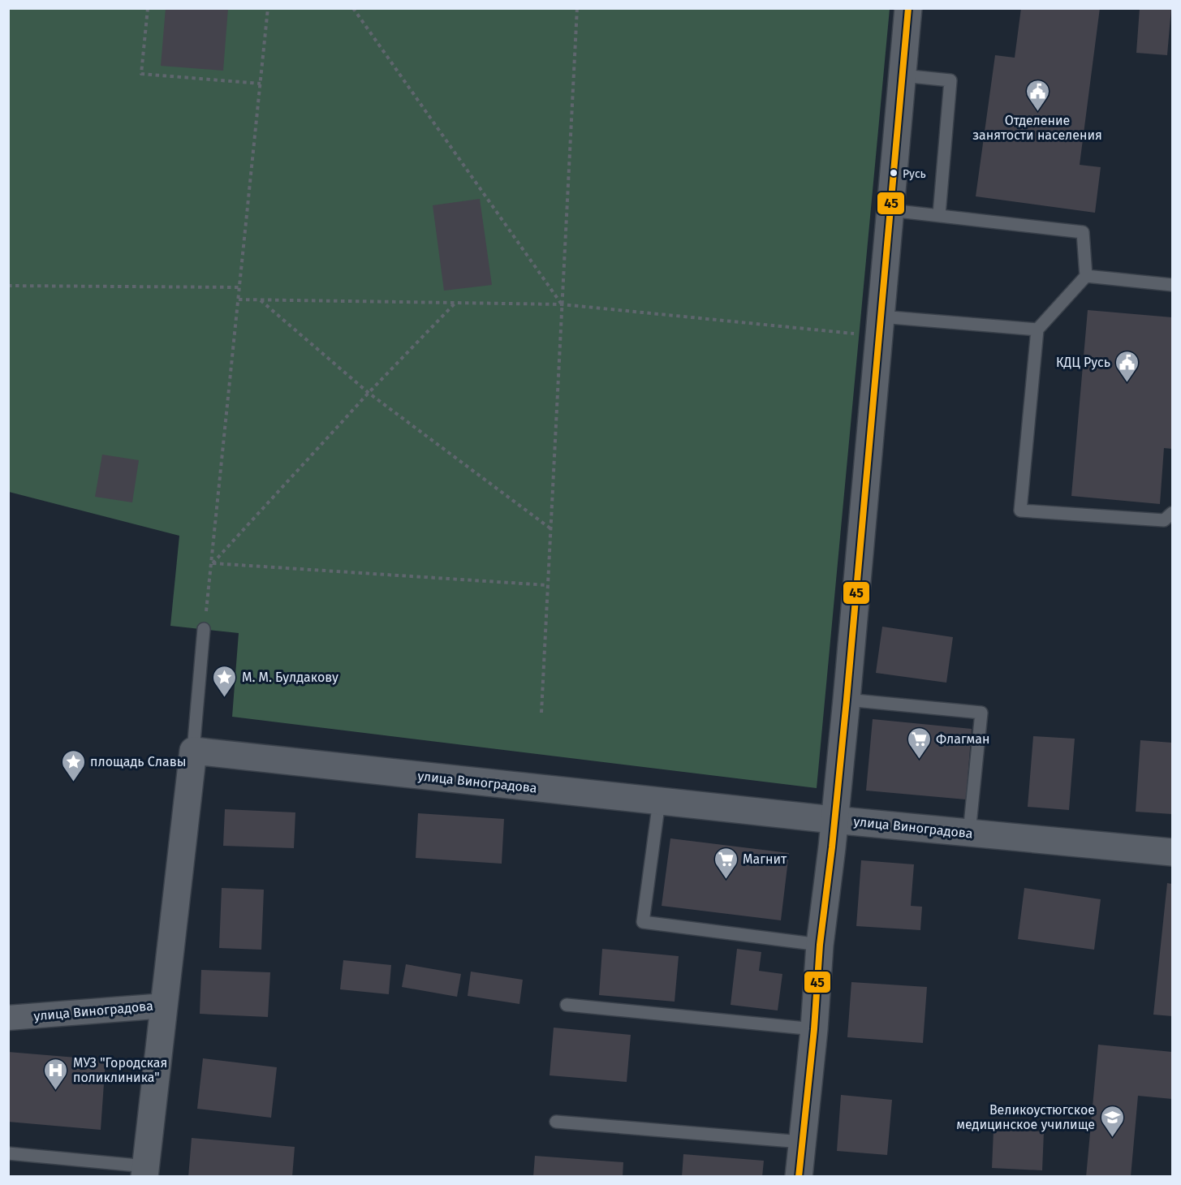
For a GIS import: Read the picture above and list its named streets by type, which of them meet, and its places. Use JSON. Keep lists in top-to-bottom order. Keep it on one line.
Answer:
{"streets":{"street":["улица Виноградова"]},"places":{"public building":["Отделение занятости населения","КДЦ Русь"],"other":["Русь"],"place":["М. М. Булдакову","площадь Славы"],"supermarket":["Флагман","Магнит"],"hospital":["МУЗ \"Городская поликлиника\""],"school or university":["Великоустюгское медицинское училище"]},"lines":["transit line 45"]}
